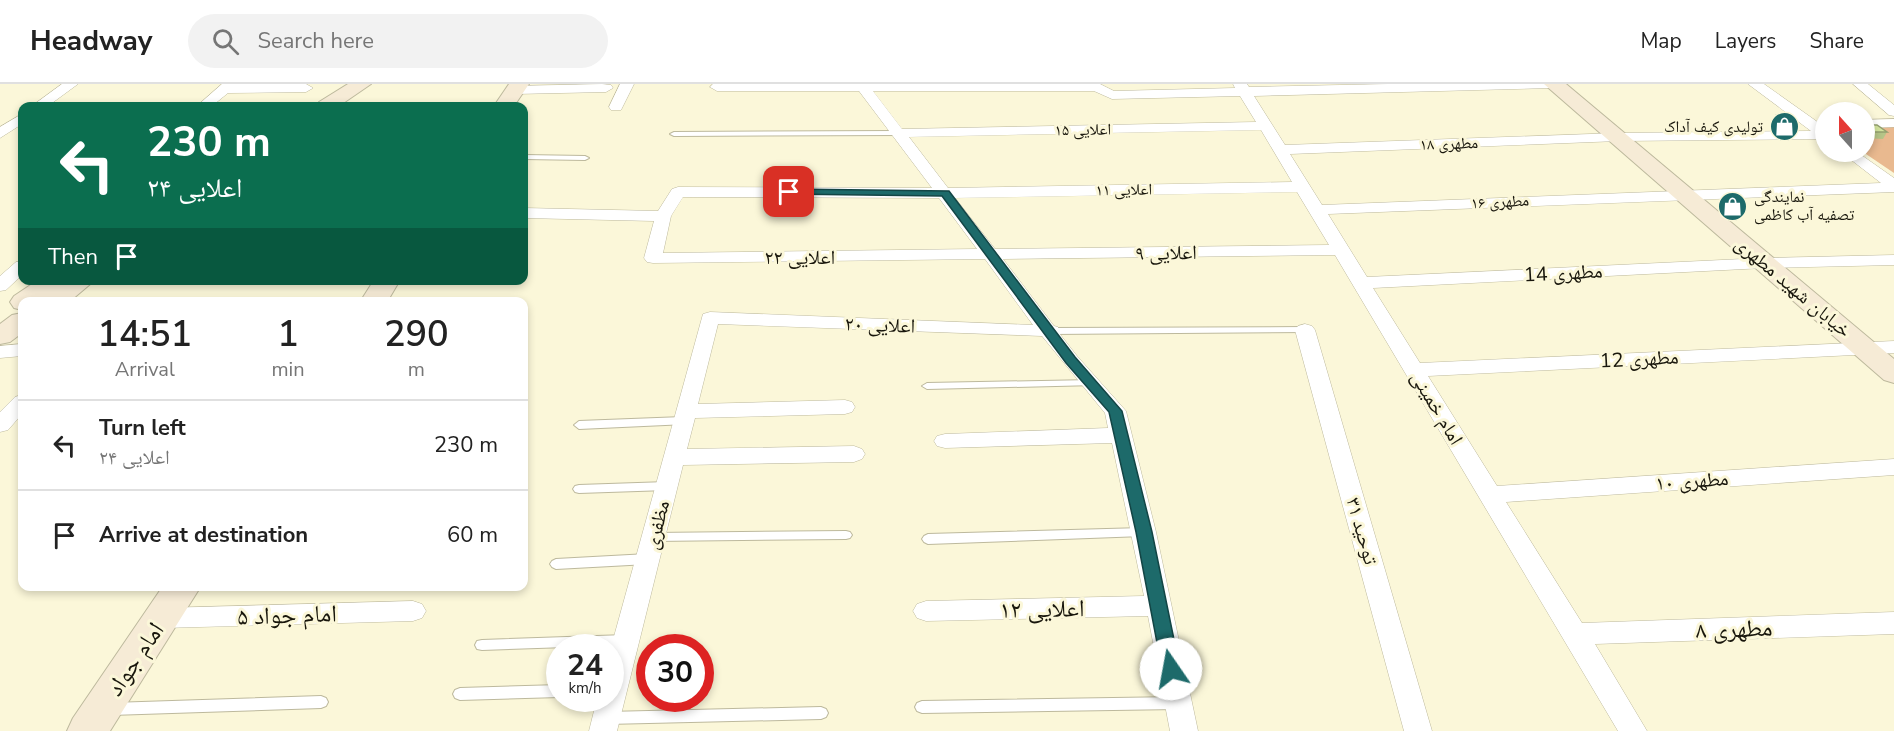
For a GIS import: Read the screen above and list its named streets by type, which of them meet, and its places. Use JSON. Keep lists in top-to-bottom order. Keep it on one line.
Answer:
{"streets":{"main road":["خیابان شهید مطهری","امام جواد"],"street":["اعلایی ۱۵","مطهری ۱۸","اعلایی ۱۱","مطهری ۱۶","اعلایی ۹","اعلایی ۲۲","مطهری 14","اعلایی ۲۰","مطهری 12","امام خمینی","مطهری ۱۰","مظفری","توحید ۳۱","اعلایی ۱۲","امام جواد ۵","مطهری ۸"]},"crossings":[["اعلایی ۱۵","امام خمینی"],["مطهری ۱۸","خیابان شهید مطهری"],["مطهری ۱۸","امام خمینی"],["اعلایی ۱۱","اعلایی ۲۲"],["اعلایی ۱۱","امام خمینی"],["مطهری ۱۶","خیابان شهید مطهری"],["مطهری ۱۶","امام خمینی"],["اعلایی ۹","اعلایی ۲۲"],["اعلایی ۹","امام خمینی"],["مطهری 14","خیابان شهید مطهری"],["مطهری 14","امام خمینی"],["خیابان شهید مطهری","مطهری 12"],["اعلایی ۲۰","مظفری"],["مطهری 12","امام خمینی"],["امام خمینی","مطهری ۱۰"],["امام خمینی","مطهری ۸"],["امام جواد ۵","امام جواد"]],"places":{"shop":["تولیدی کیف آداک","نمایندگی تصفیه آب کاظمی"]},"north":"top","page":{"header":"Headway","search":"Search here","nav":["Map","Layers","Share"],"turn":["230 m","اعلایی ۲۴"],"then":"Then","eta":["14:51","Arrival","1","min","290","m"],"list":[{"name":"Turn left","note":"اعلایی ۲۴","value":"230 m"},{"name":"Arrive at destination","value":"60 m"}],"speed":"24 km/h","limit":"30"}}
